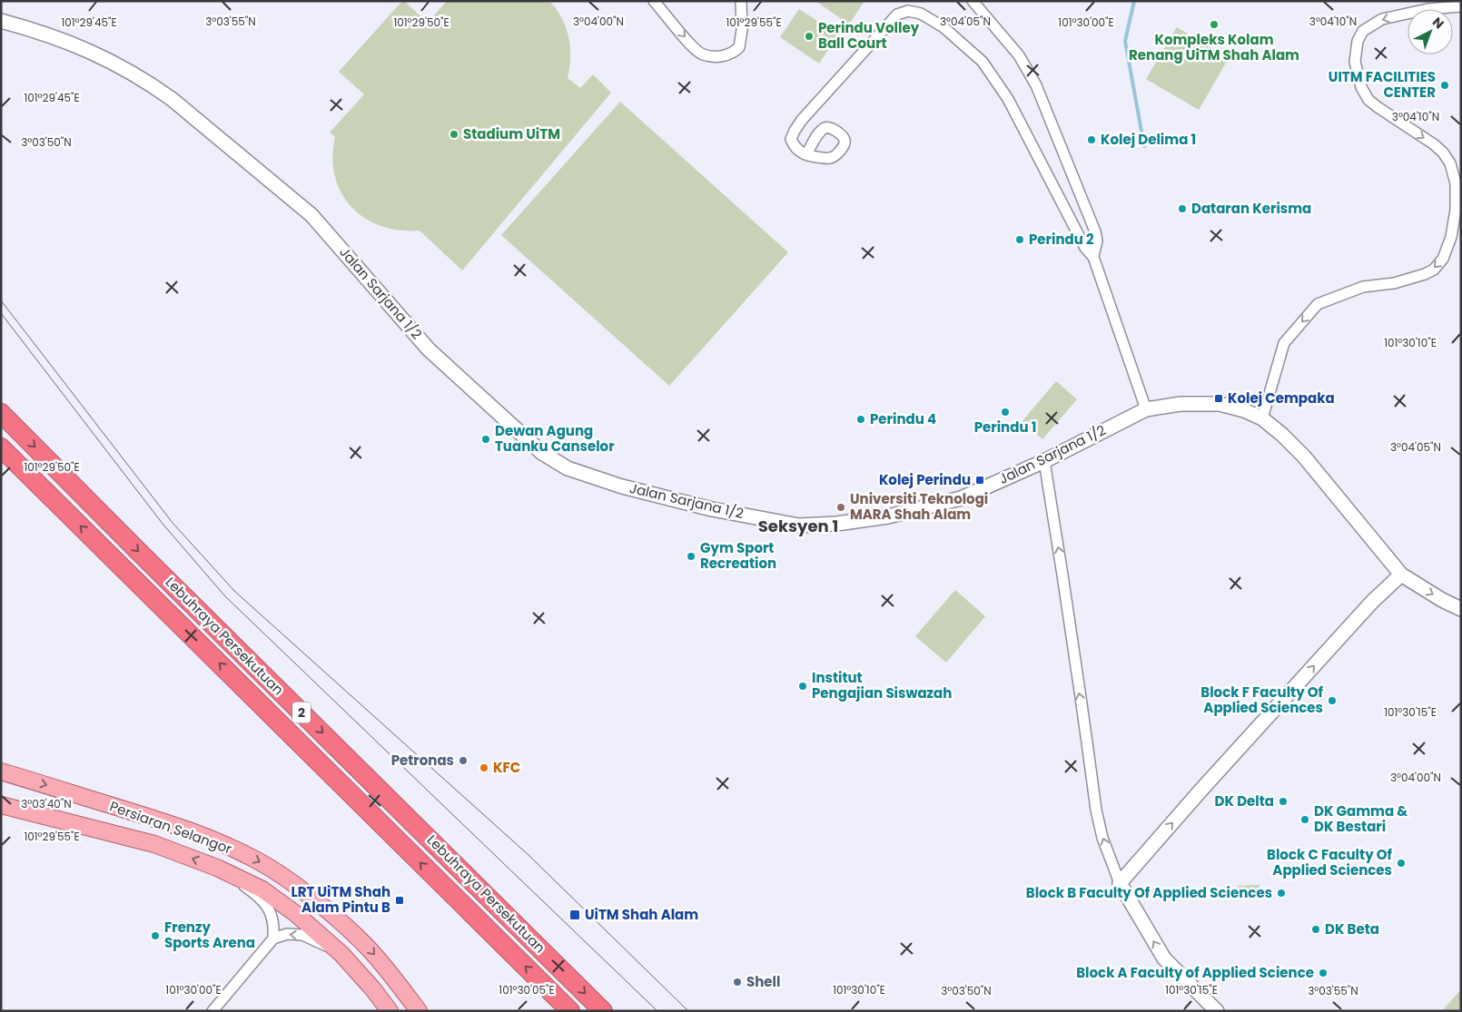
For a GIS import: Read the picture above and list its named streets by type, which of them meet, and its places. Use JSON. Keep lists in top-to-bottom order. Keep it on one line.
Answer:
{"streets":{"highway":["Lebuhraya Persekutuan","2"],"main road":["Persiaran Selangor"],"street":["Jalan Sarjana 1/2"]},"districts":["Seksyen 1"],"places":{"other":["Kompleks Kolam Renang UiTM Shah Alam","Perindu Volley Ball Court","UITM FACILITIES CENTER","Stadium UiTM","Kolej Delima 1","Dataran Kerisma","Perindu 2","Perindu 1","Perindu 4","Dewan Agung Tuanku Canselor","Universiti Teknologi MARA Shah Alam","Gym Sport Recreation","Institut Pengajian Siswazah","Block F Faculty Of Applied Sciences","Petronas","KFC","DK Delta","DK Gamma & DK Bestari","Block C Faculty Of Applied Sciences","Block B Faculty Of Applied Sciences","DK Beta","Frenzy Sports Arena","Block A Faculty of Applied Science","Shell"],"transit":["Kolej Cempaka","Kolej Perindu","LRT UiTM Shah Alam Pintu B","UiTM Shah Alam"]},"north":"top right","coordinates":["3°03'55\"N","3°04'05\"N","3°04'10\"N","3°04'00\"N","101°29'45\"E","101°29'50\"E","101°29'55\"E","101°30'00\"E","3°03'50\"N","101°30'10\"E","101°30'15\"E","3°03'40\"N","101°30'05\"E"]}
